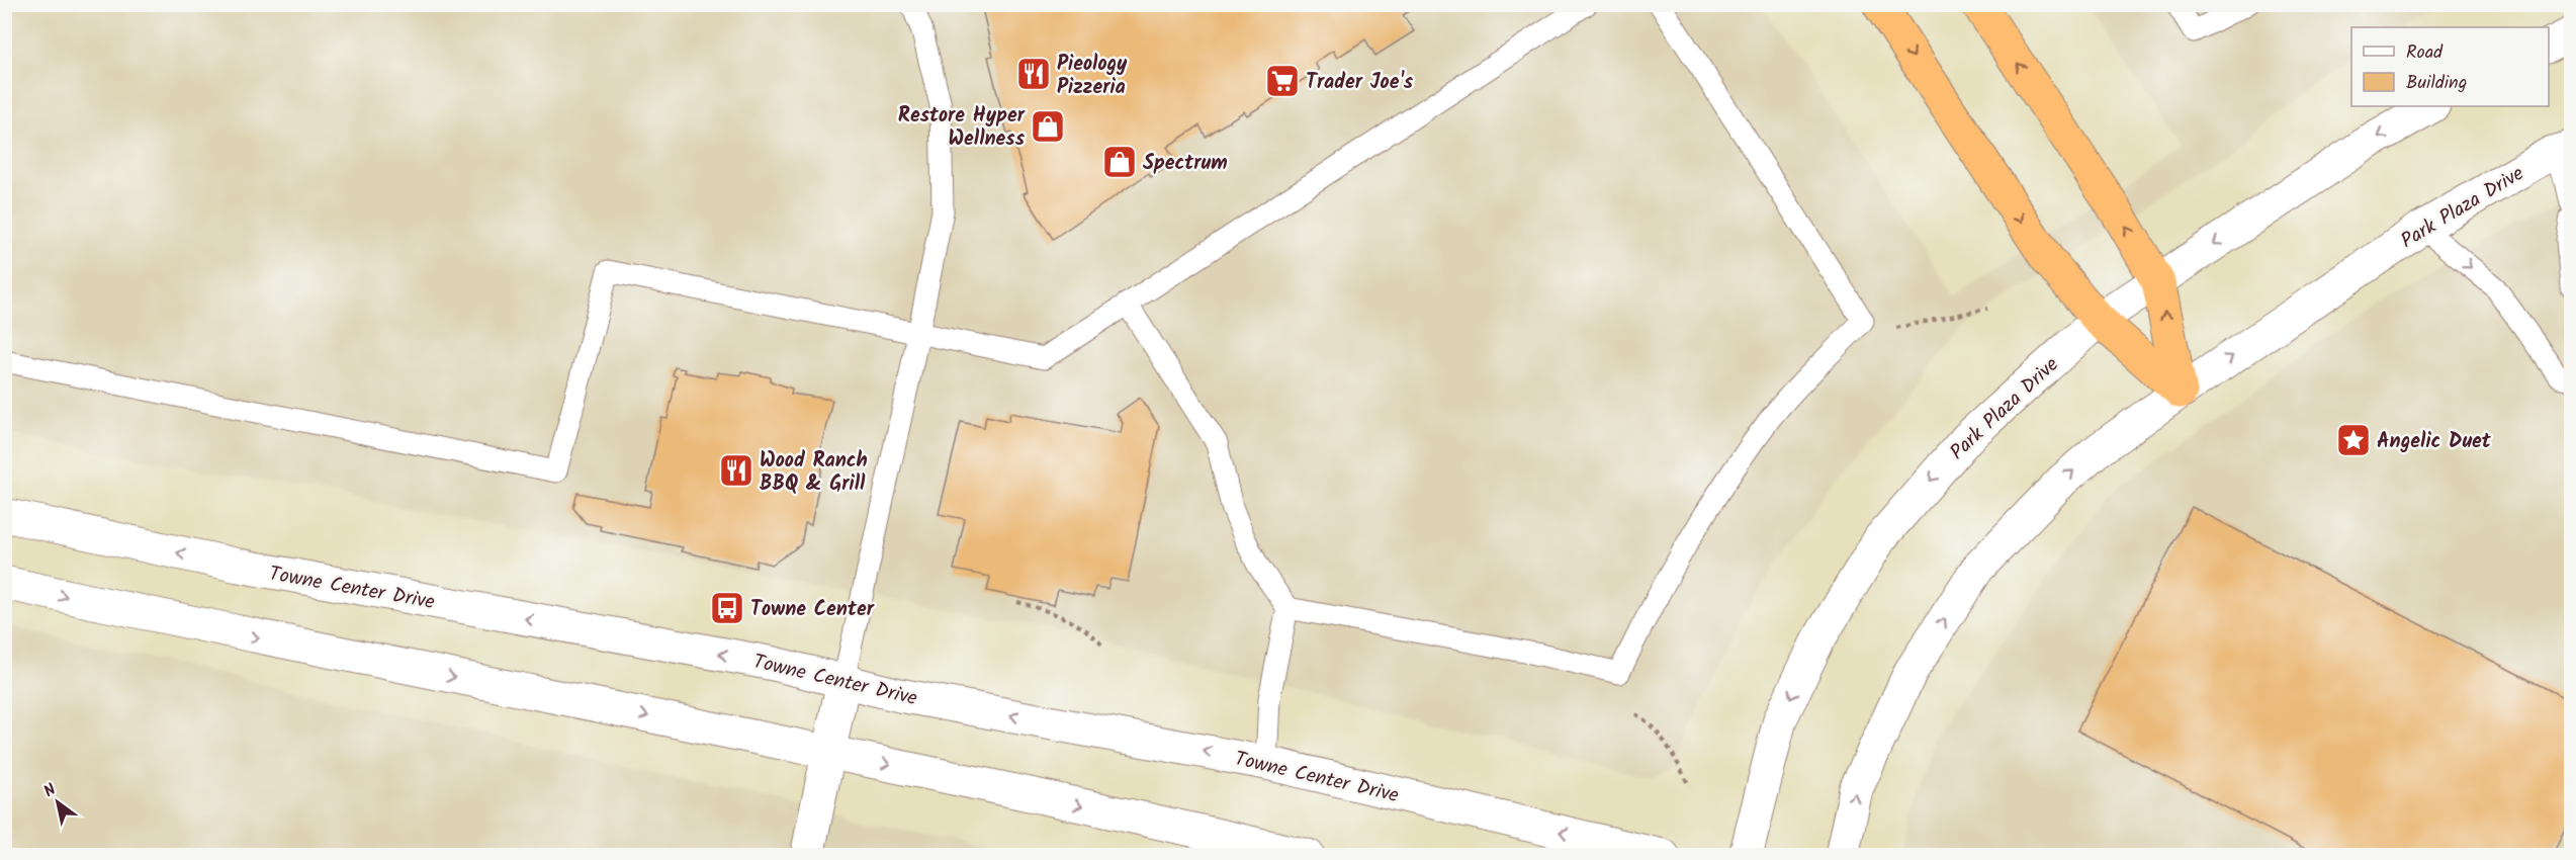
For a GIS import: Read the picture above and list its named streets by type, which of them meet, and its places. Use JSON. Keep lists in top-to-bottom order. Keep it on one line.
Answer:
{"streets":{"street":["Park Plaza Drive","Towne Center Drive"]},"places":{"restaurant":["Pieology Pizzeria","Wood Ranch BBQ & Grill"],"supermarket":["Trader Joe's"],"shop":["Restore Hyper Wellness","Spectrum"],"place":["Angelic Duet"],"bus stop":["Towne Center"]},"legend":["Road","Building"],"north":"top left"}
